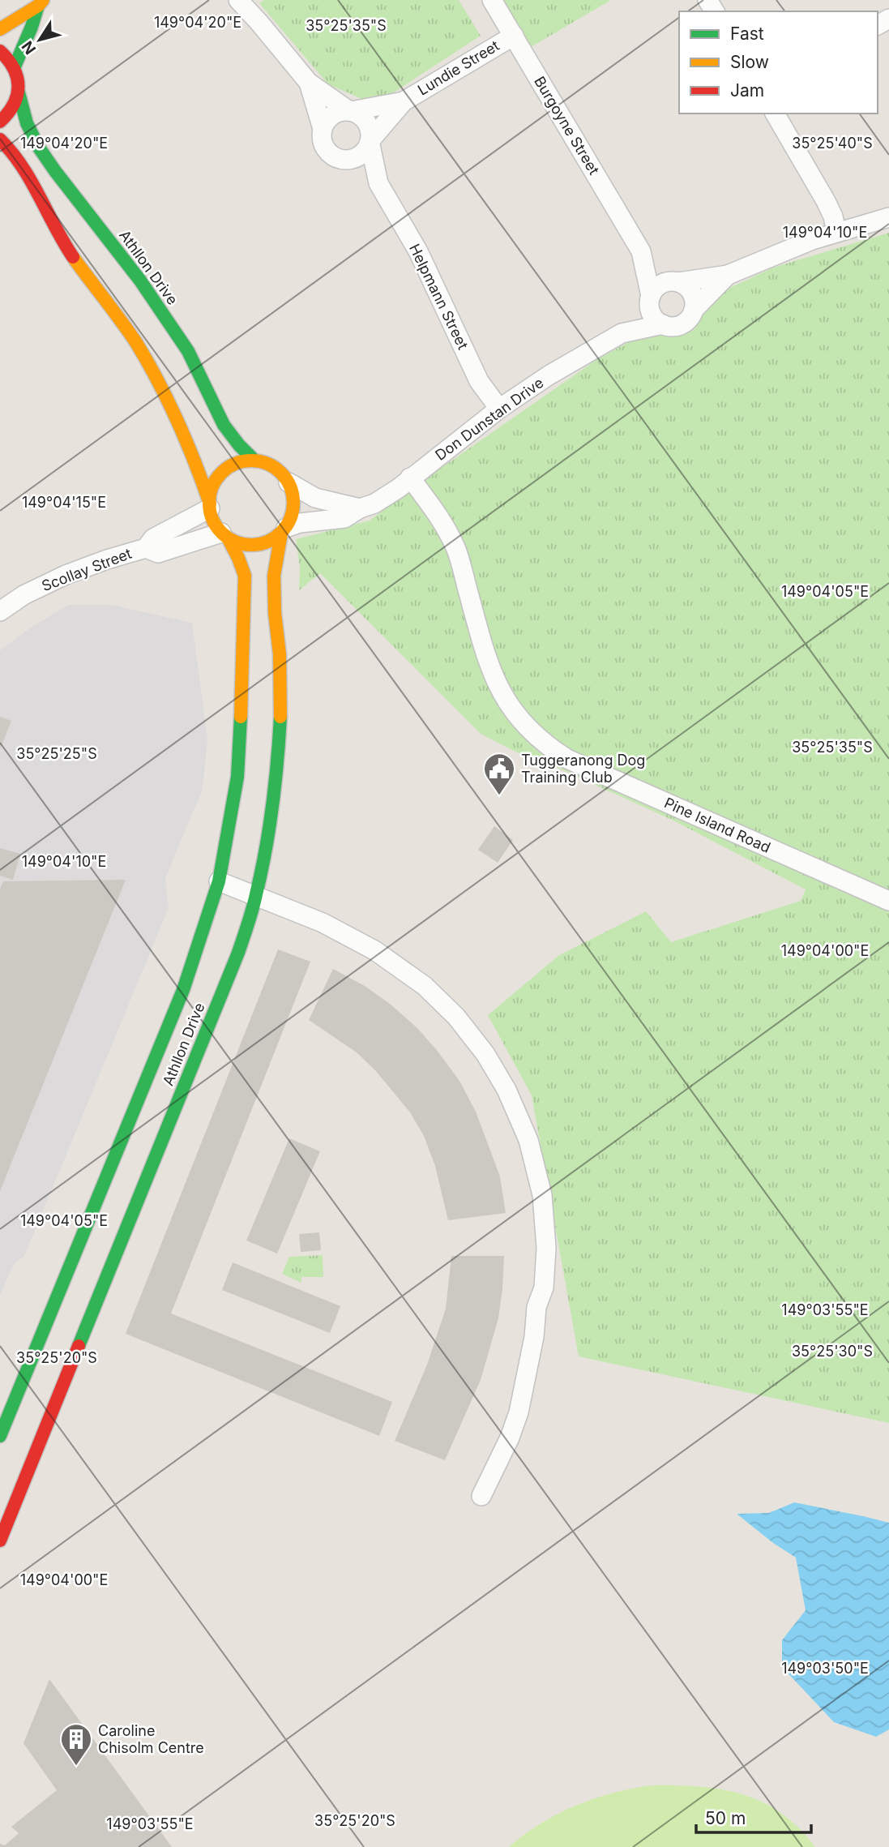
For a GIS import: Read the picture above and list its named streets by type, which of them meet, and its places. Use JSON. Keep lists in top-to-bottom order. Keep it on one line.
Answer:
{"streets":{"main road":["Athllon Drive"],"street":["Lundie Street","Burgoyne Street","Helpmann Street","Don Dunstan Drive","Scollay Street","Pine Island Road"]},"crossings":[["Lundie Street","Burgoyne Street"],["Lundie Street","Helpmann Street"],["Burgoyne Street","Don Dunstan Drive"],["Athllon Drive","Don Dunstan Drive"],["Athllon Drive","Scollay Street"],["Helpmann Street","Don Dunstan Drive"],["Don Dunstan Drive","Scollay Street"],["Don Dunstan Drive","Pine Island Road"]],"places":{"public building":["Tuggeranong Dog Training Club"],"building":["Caroline Chisolm Centre"]},"legend":["Fast","Slow","Jam"],"scale_bar":"50 m","north":"bottom left","coordinates":["149°04'20\"E","35°25'35\"S","35°25'40\"S","149°04'10\"E","149°04'15\"E","149°04'05\"E","35°25'25\"S","149°04'00\"E","149°03'55\"E","35°25'30\"S","35°25'20\"S","149°03'50\"E"]}
